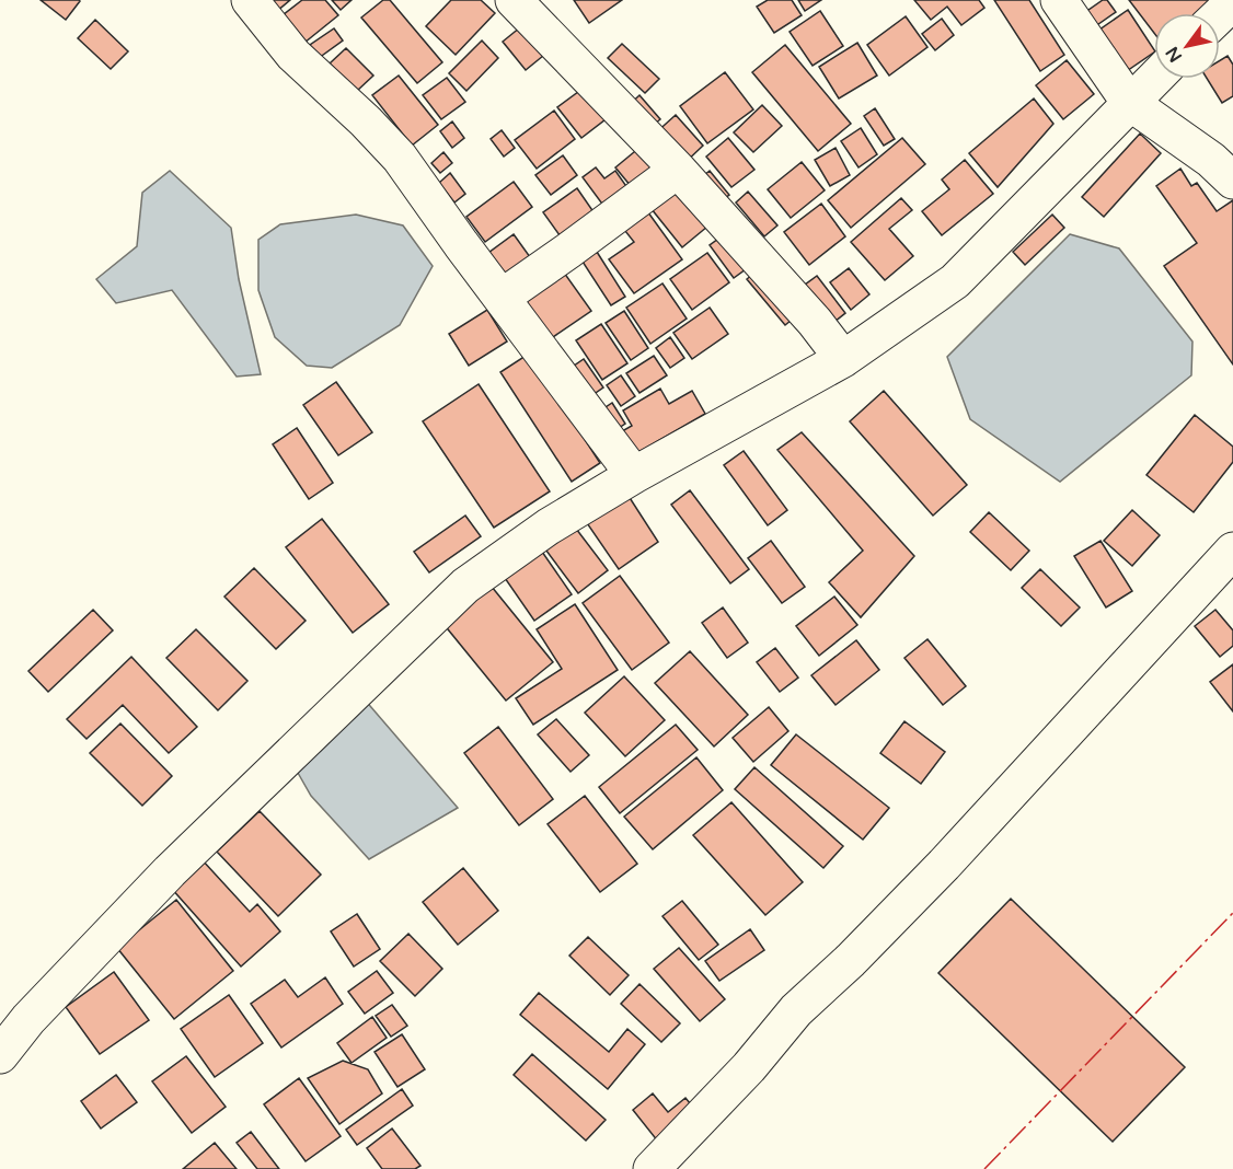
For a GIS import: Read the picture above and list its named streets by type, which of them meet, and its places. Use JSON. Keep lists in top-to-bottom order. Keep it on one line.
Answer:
{"north":"bottom left"}
